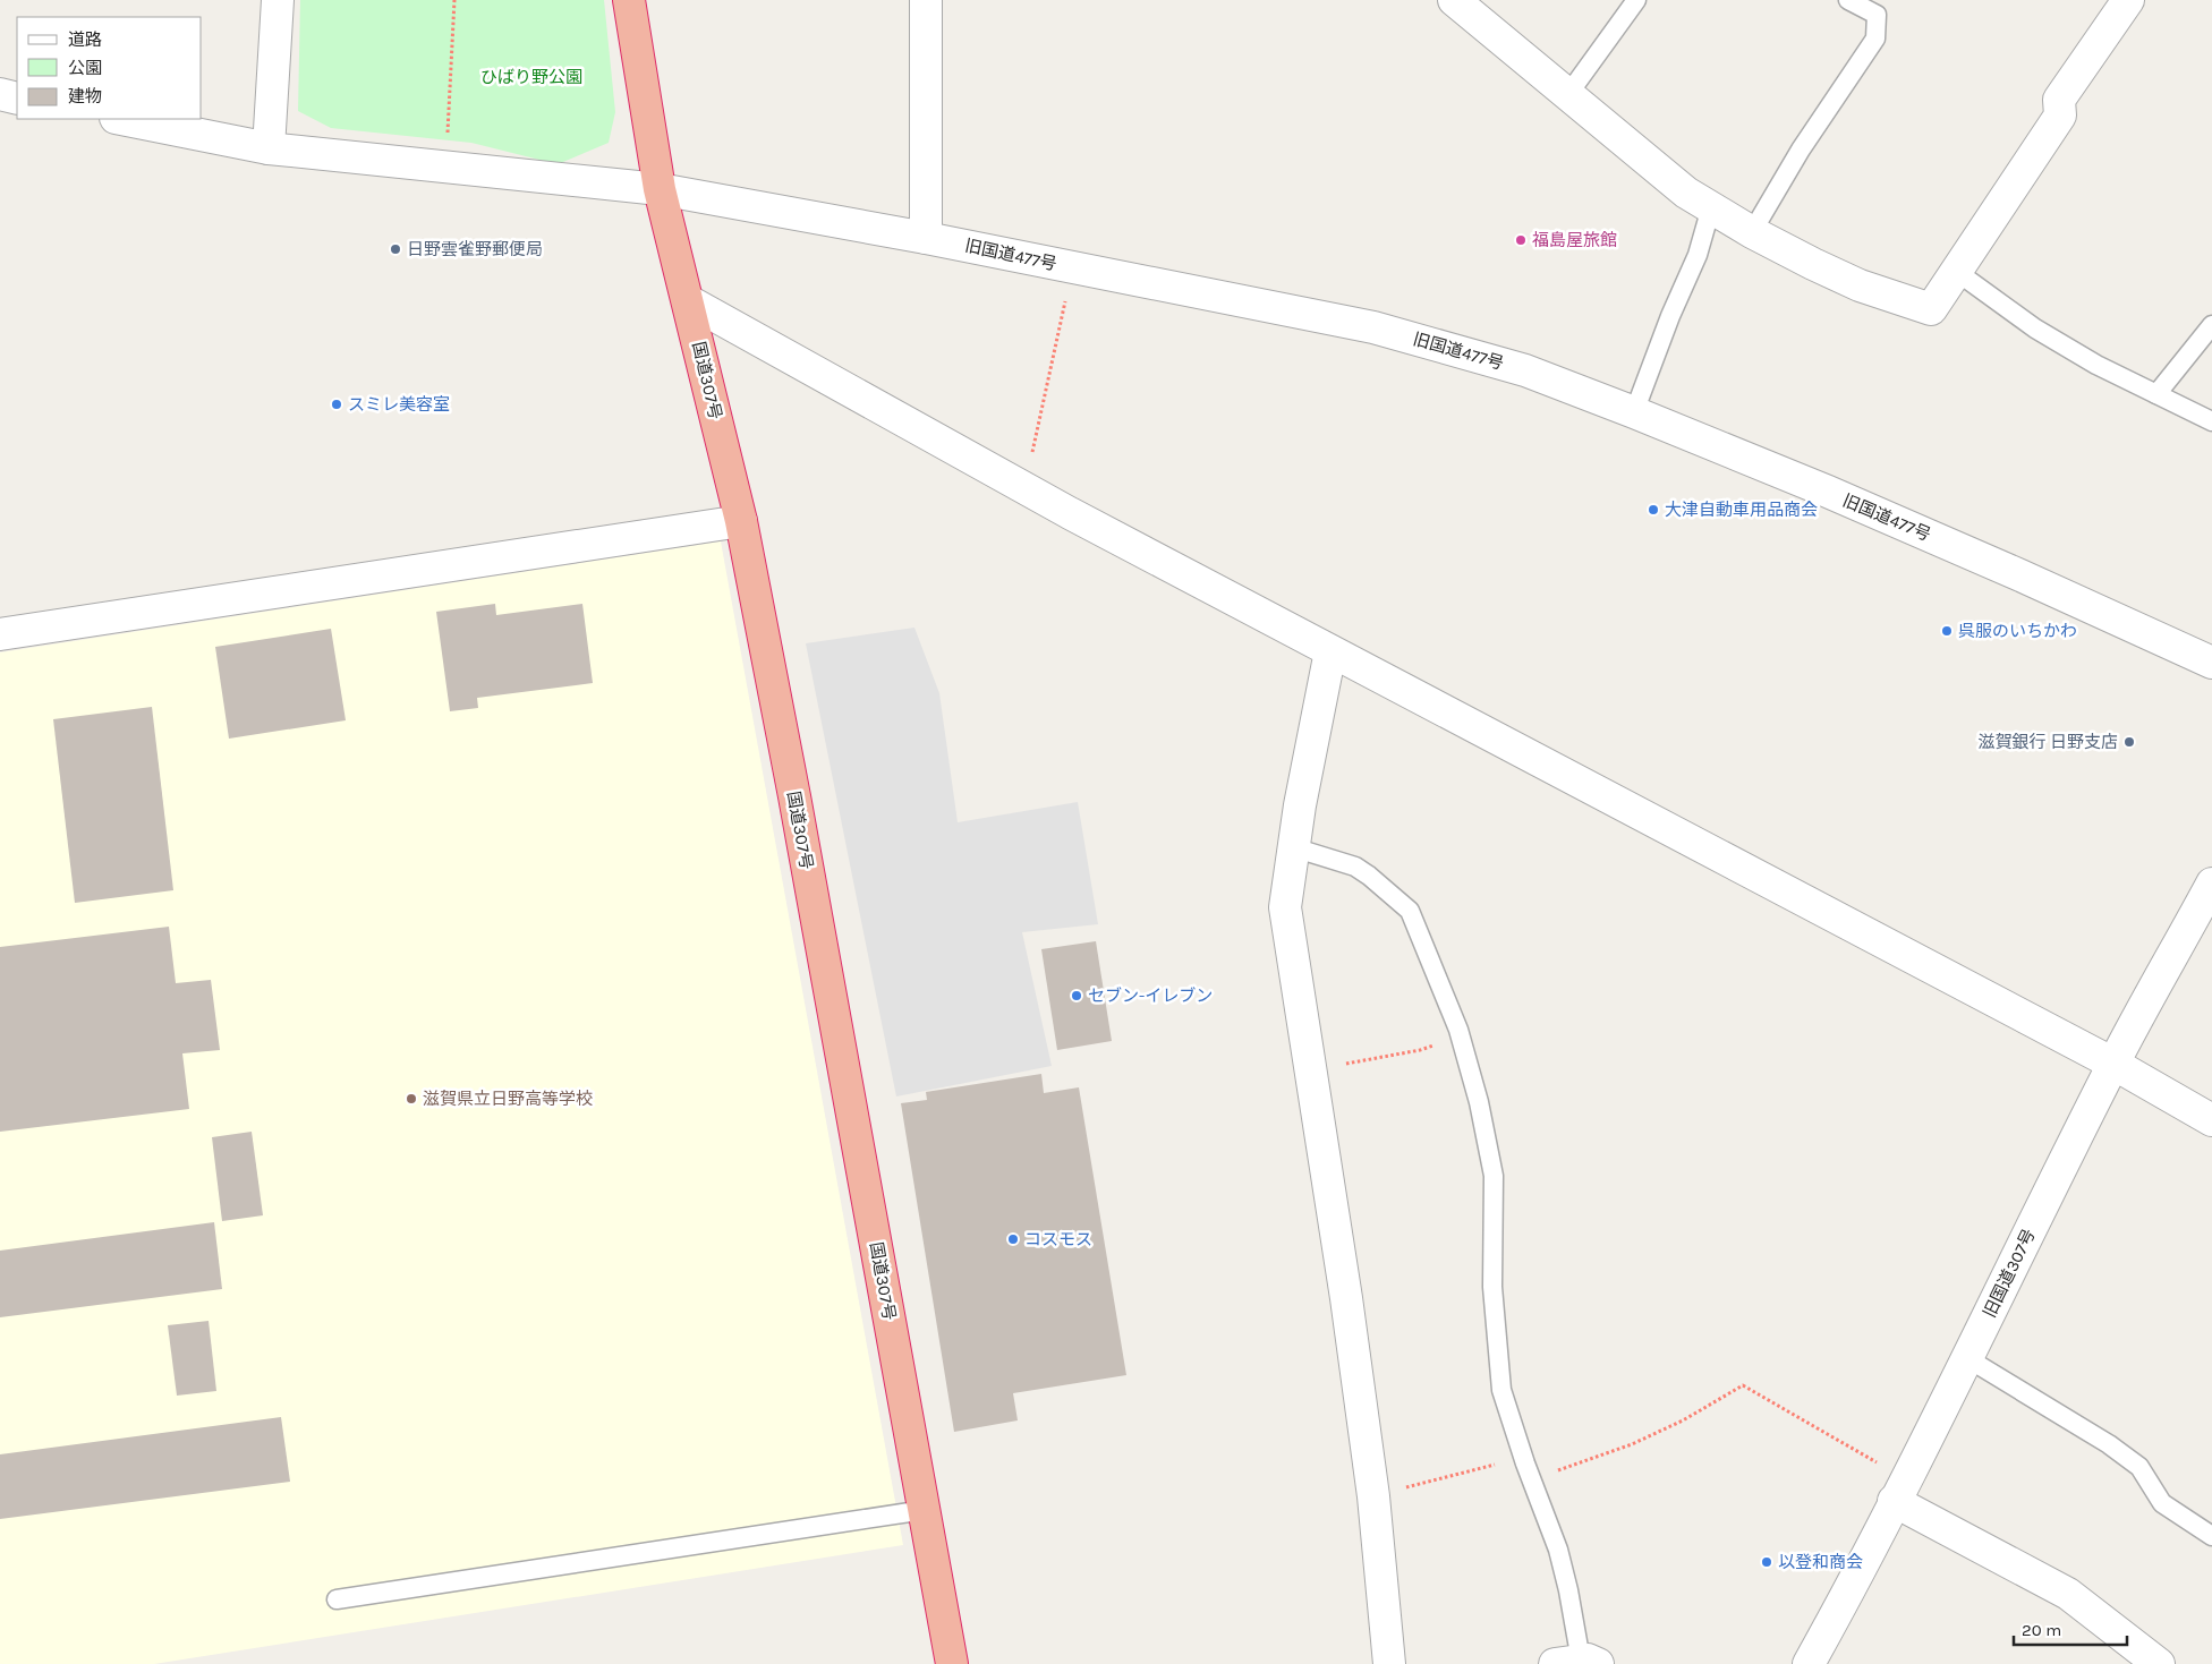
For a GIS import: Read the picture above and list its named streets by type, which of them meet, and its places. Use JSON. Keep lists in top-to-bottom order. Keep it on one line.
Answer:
{"streets":{"highway":["国道307号"],"street":["旧国道477号","旧国道307号"]},"crossings":[["旧国道477号","国道307号"]],"parks":["ひばり野公園"],"places":["福島屋旅館","日野雲雀野郵便局","スミレ美容室","大津自動車用品商会","呉服のいちかわ","滋賀銀行 日野支店","セブン-イレブン","滋賀県立日野高等学校","コスモス","以登和商会"],"legend":["道路","公園","建物"],"scale_bar":"20 m"}
